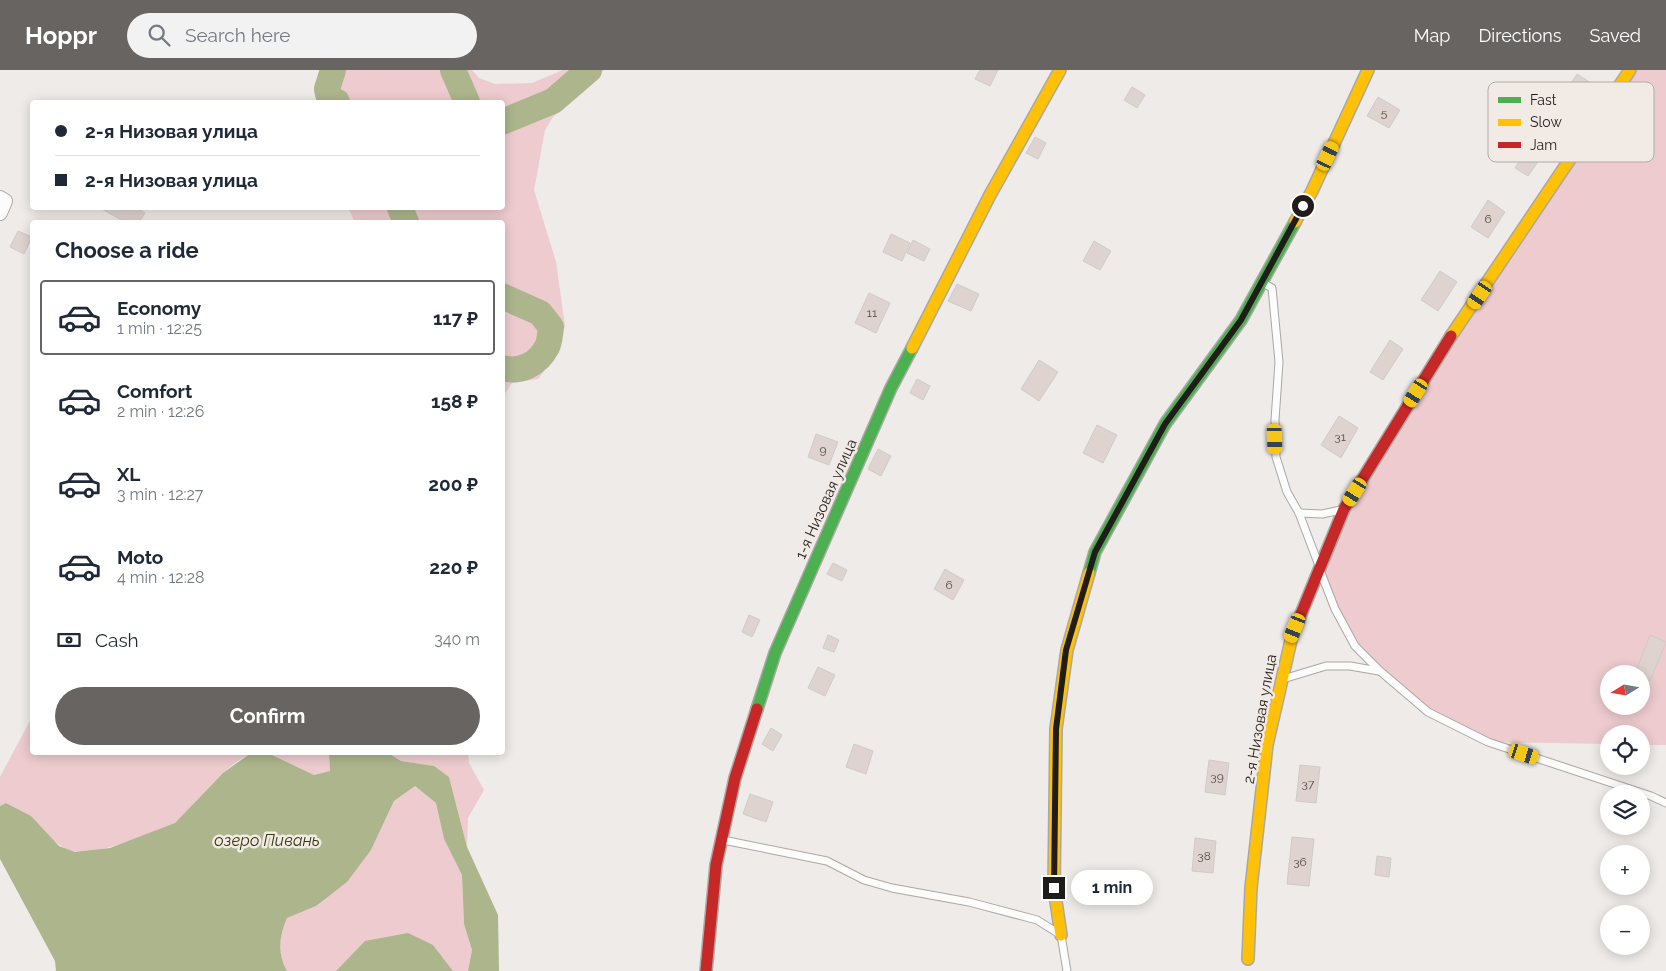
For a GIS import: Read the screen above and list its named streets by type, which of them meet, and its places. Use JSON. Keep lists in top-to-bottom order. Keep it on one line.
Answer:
{"streets":{"street":["1-я Низовая улица","2-я Низовая улица"]},"water":["озеро Пивань"],"house_numbers":["5","6","11","31","9","6","39","37","38","36"],"legend":["Fast","Slow","Jam"],"north":"left","page":{"header":"Hoppr","search":"Search here","nav":["Map","Directions","Saved"],"banner":["2-я Низовая улица","2-я Низовая улица"],"heading":"Choose a ride","list":[{"name":"Economy","note":"1 min · 12:25","value":"117 ₽"},{"name":"Comfort","note":"2 min · 12:26","value":"158 ₽"},{"name":"XL","note":"3 min · 12:27","value":"200 ₽"},{"name":"Moto","note":"4 min · 12:28","value":"220 ₽"}],"pay":["Cash","340 m"],"map_buttons":["+","−"],"buttons":"Confirm","bubble":"1 min"}}
